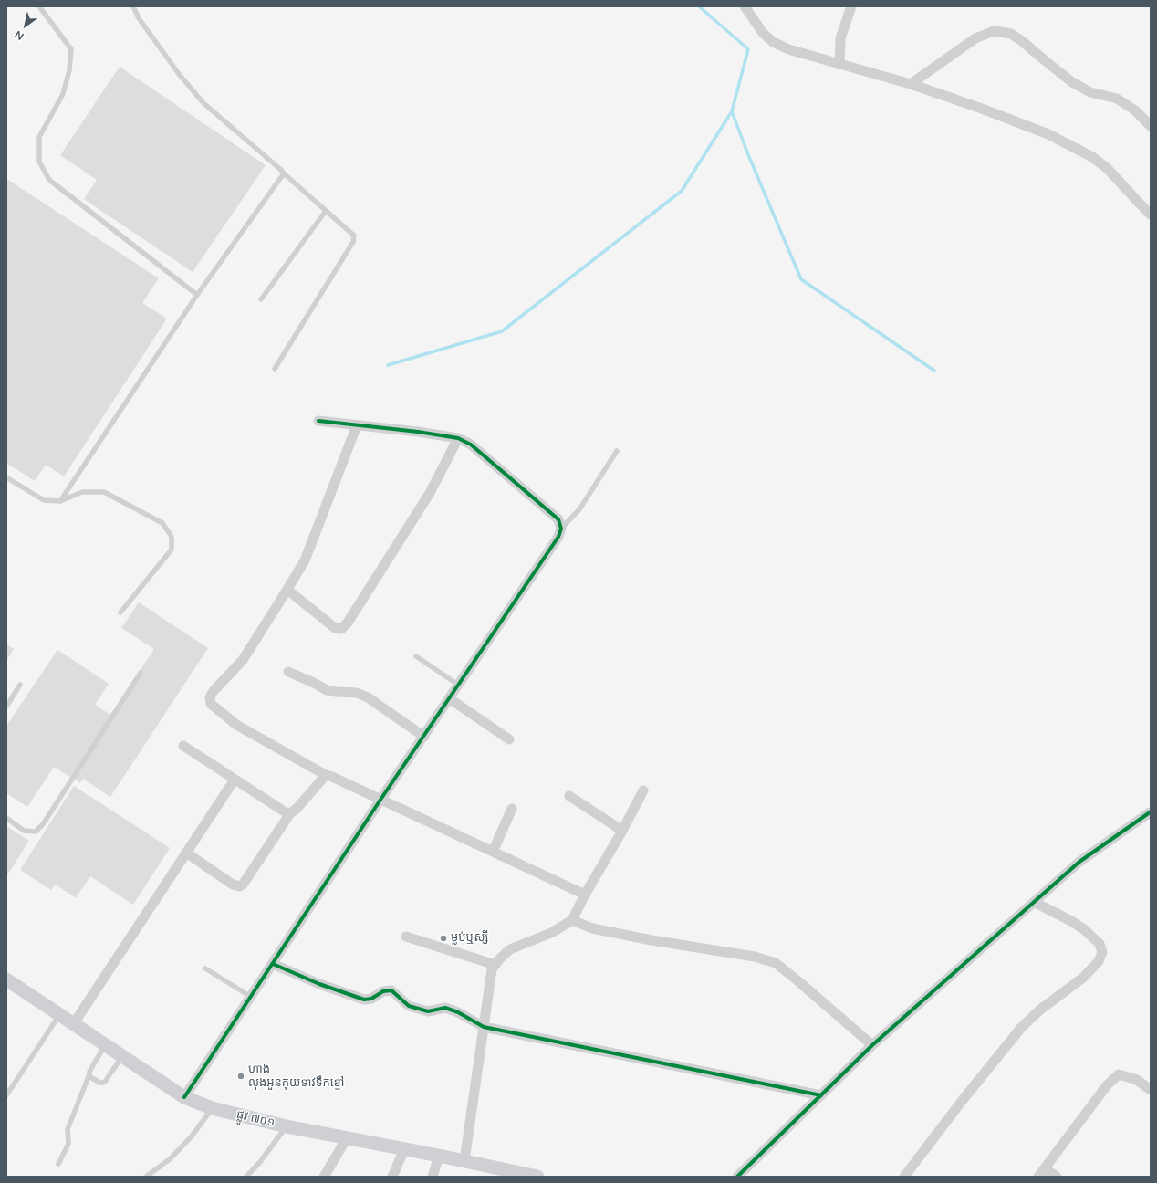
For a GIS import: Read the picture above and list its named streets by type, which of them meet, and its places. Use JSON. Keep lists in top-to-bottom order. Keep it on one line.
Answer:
{"streets":{"main road":["ផ្លូវ ៧០១"]},"places":["ម្លប់ឬស្សី","ហាង លុងអួនគុយទាវទឹកខ្មៅ"],"north":"bottom left"}
